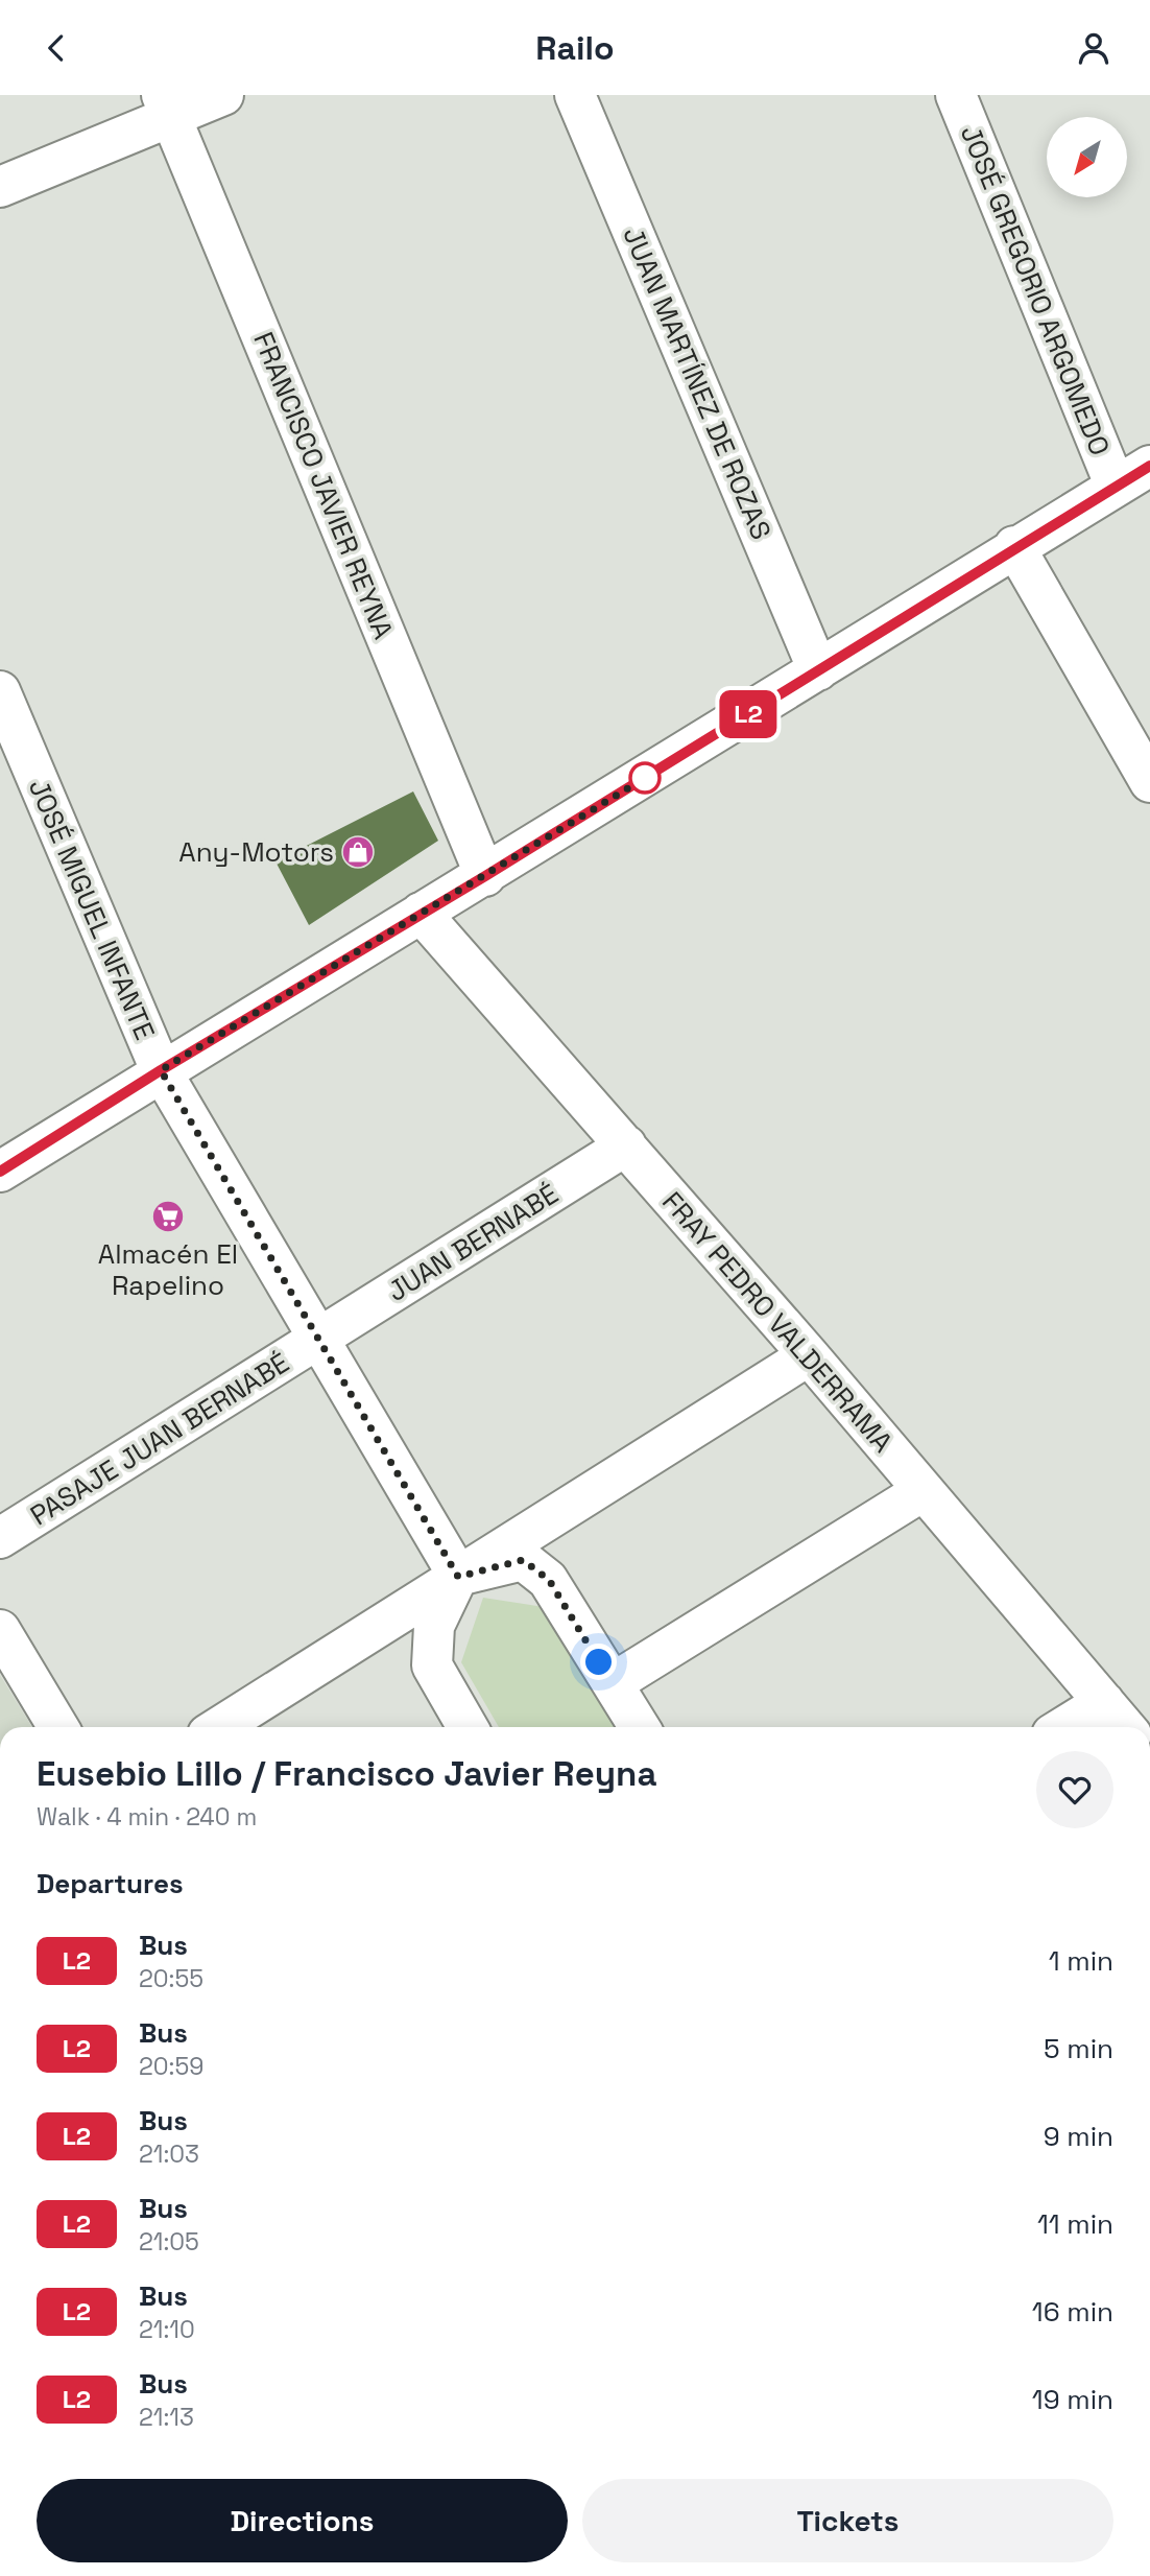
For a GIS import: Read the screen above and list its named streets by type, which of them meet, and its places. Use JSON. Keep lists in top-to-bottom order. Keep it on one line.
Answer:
{"streets":{"street":["JOSÉ GREGORIO ARGOMEDO","JUAN MARTÍNEZ DE ROZAS","FRANCISCO JAVIER REYNA","JOSÉ MIGUEL INFANTE","JUAN BERNABÉ","FRAY PEDRO VALDERRAMA","PASAJE JUAN BERNABÉ"]},"crossings":[["JOSÉ MIGUEL INFANTE","JUAN BERNABÉ"],["JOSÉ MIGUEL INFANTE","PASAJE JUAN BERNABÉ"],["JUAN BERNABÉ","FRAY PEDRO VALDERRAMA"],["JUAN BERNABÉ","PASAJE JUAN BERNABÉ"]],"places":{"shop":["Any-Motors"],"supermarket":["Almacén El Rapelino"]},"lines":["bus line L2"],"north":"bottom left","page":{"header":"Railo","on_map":"L2","heading":[["Eusebio Lillo / Francisco Javier Reyna","Walk · 4 min · 240 m"],"Departures"],"list":[{"mark":"L2","name":"Bus","note":"20:55","value":"1 min"},{"mark":"L2","name":"Bus","note":"20:59","value":"5 min"},{"mark":"L2","name":"Bus","note":"21:03","value":"9 min"},{"mark":"L2","name":"Bus","note":"21:05","value":"11 min"},{"mark":"L2","name":"Bus","note":"21:10","value":"16 min"},{"mark":"L2","name":"Bus","note":"21:13","value":"19 min"}],"buttons":["Directions","Tickets"]}}
